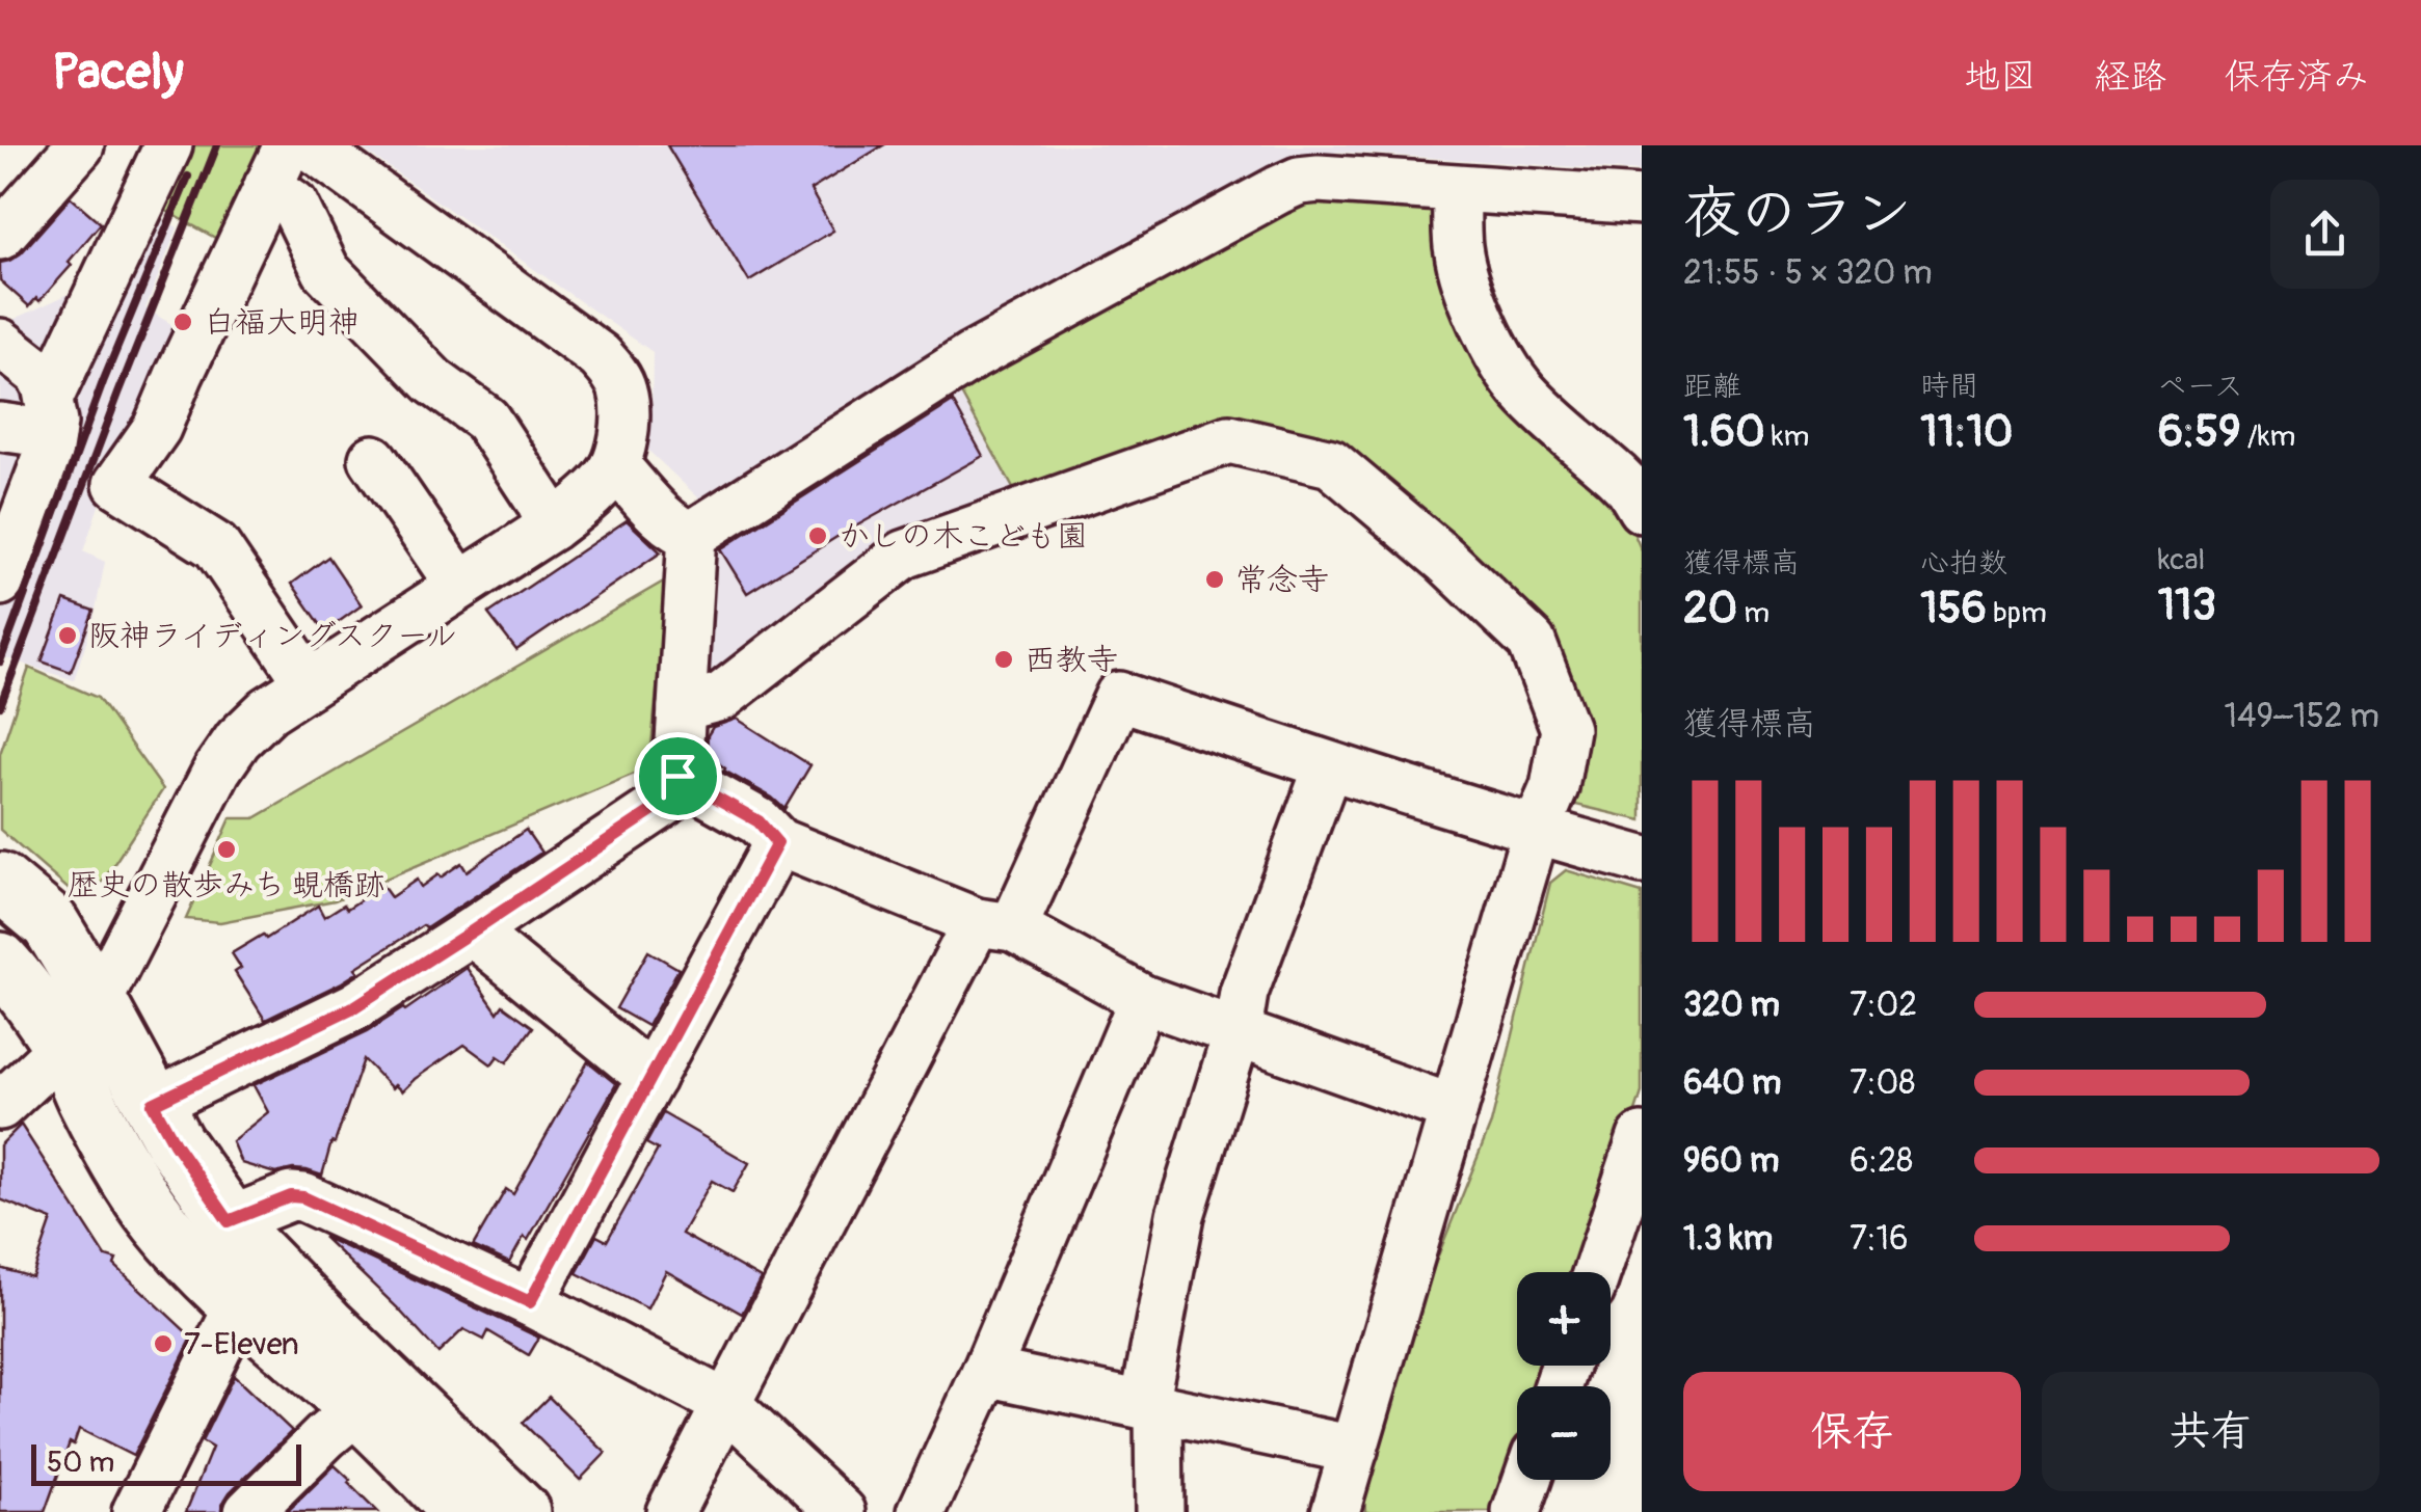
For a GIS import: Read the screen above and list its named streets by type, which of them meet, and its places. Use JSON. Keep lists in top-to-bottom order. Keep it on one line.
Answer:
{"places":["白福大明神","かしの木こども園","常念寺","阪神ライディングスクール","西教寺","歴史の散歩みち 蜆橋跡","7-Eleven"],"scale_bar":"50 m","page":{"header":"Pacely","nav":["地図","経路","保存済み"],"heading":["夜のラン","21:55 · 5 × 320 m"],"stats":[["距離","1.60 km"],["時間","11:10"],["ペース","6:59 /km"],["獲得標高","20 m"],["心拍数","156 bpm"],["kcal","113"]],"chart":["獲得標高","149–152 m"],"list":[{"name":"320 m","note":"7:02"},{"name":"640 m","note":"7:08"},{"name":"960 m","note":"6:28"},{"name":"1.3 km","note":"7:16"}],"map_buttons":["+","−"],"buttons":["保存","共有"],"scale":"50 m"}}
